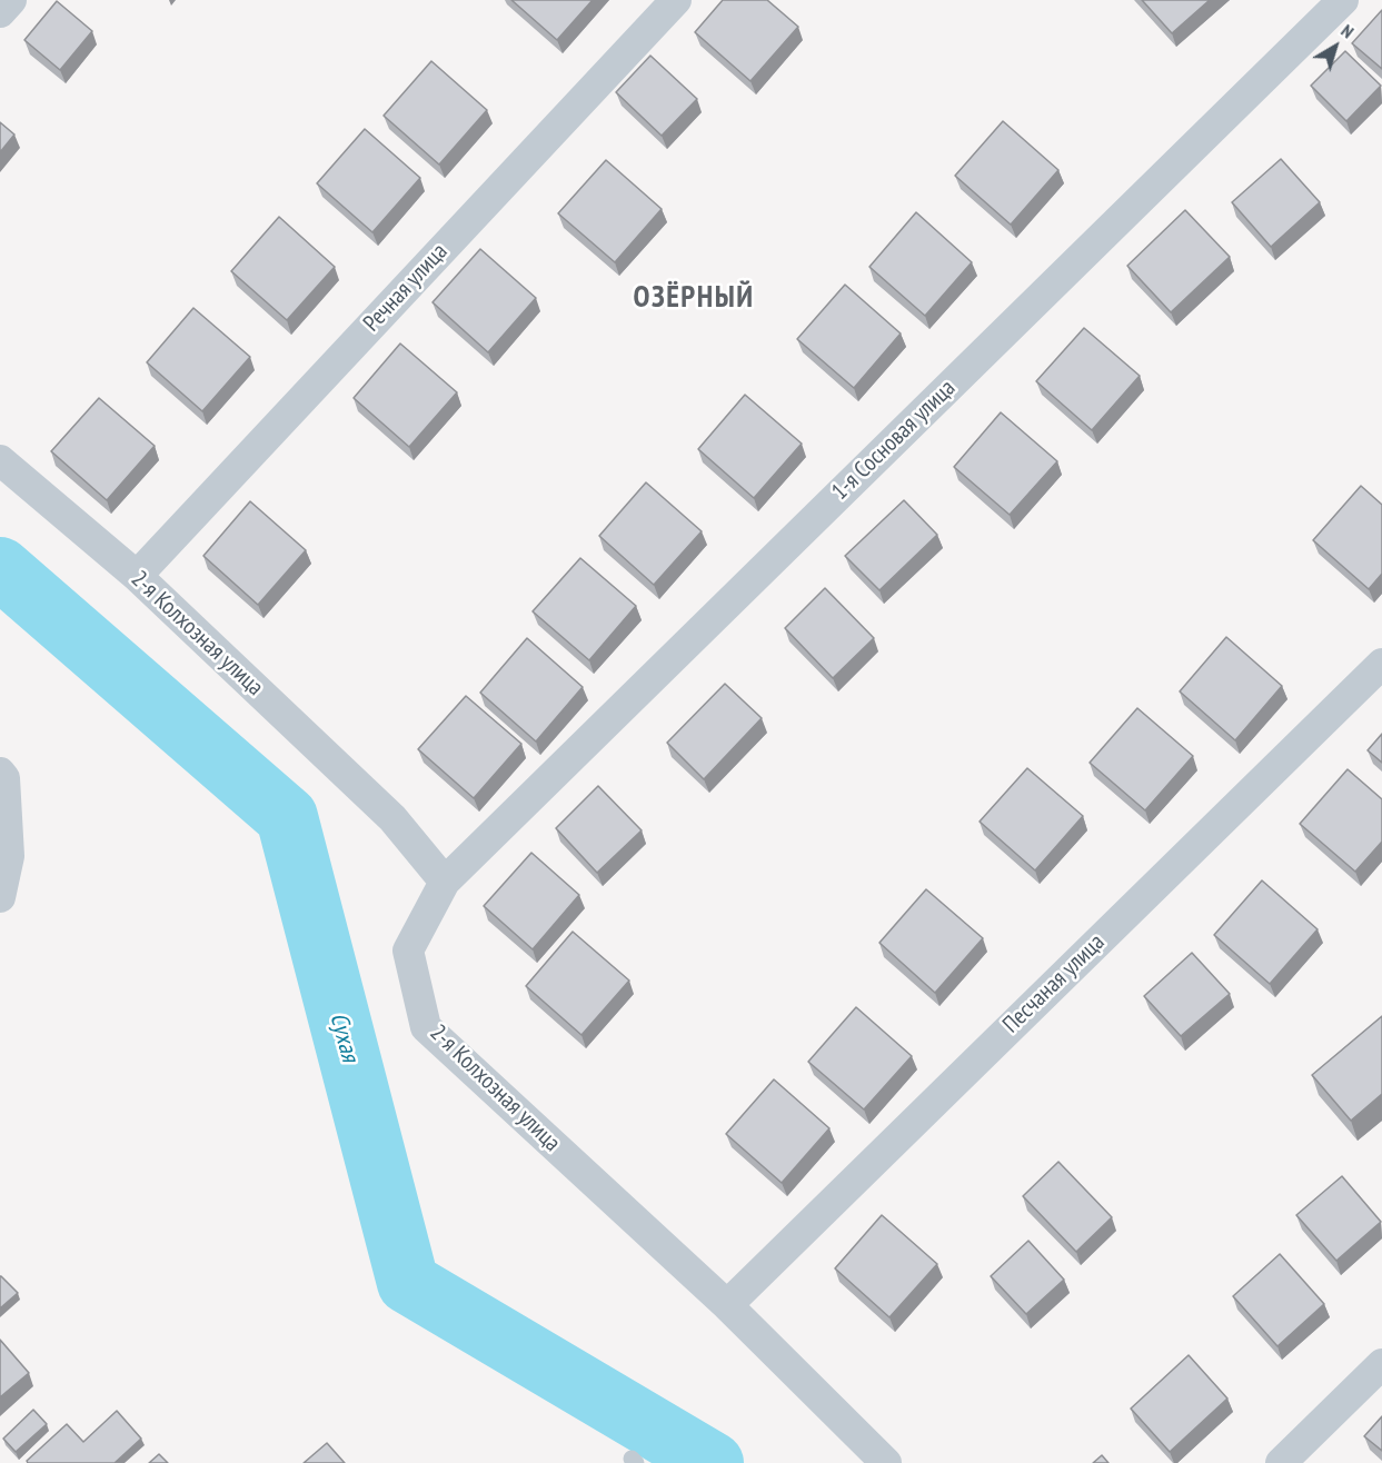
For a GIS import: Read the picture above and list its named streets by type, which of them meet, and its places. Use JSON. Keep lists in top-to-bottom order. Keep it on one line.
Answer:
{"streets":{"street":["Речная улица","1-я Сосновая улица","2-я Колхозная улица","Песчаная улица"]},"crossings":[["Речная улица","2-я Колхозная улица"],["1-я Сосновая улица","2-я Колхозная улица"],["2-я Колхозная улица","Песчаная улица"]],"districts":["ОЗЁРНЫЙ"],"water":["Сухая"],"north":"top right"}
